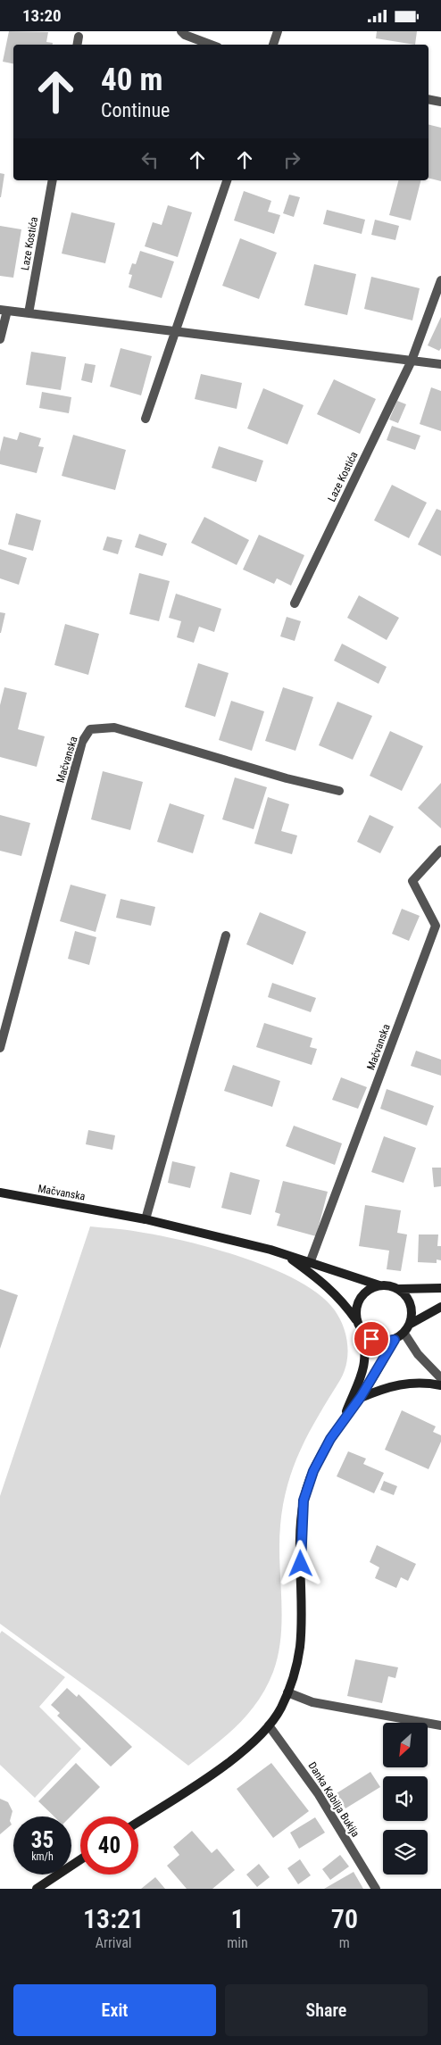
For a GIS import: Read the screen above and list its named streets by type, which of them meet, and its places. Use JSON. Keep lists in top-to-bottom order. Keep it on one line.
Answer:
{"streets":{"street":["Laze Kostića","Mačvanska","Danka Kabilja Bukija"]},"north":"bottom left","page":{"status":"13:20","turn":["40 m","Continue"],"speed":"35 km/h","limit":"40","eta":["13:21","Arrival","1","min","70","m"],"buttons":["Exit","Share"]}}
